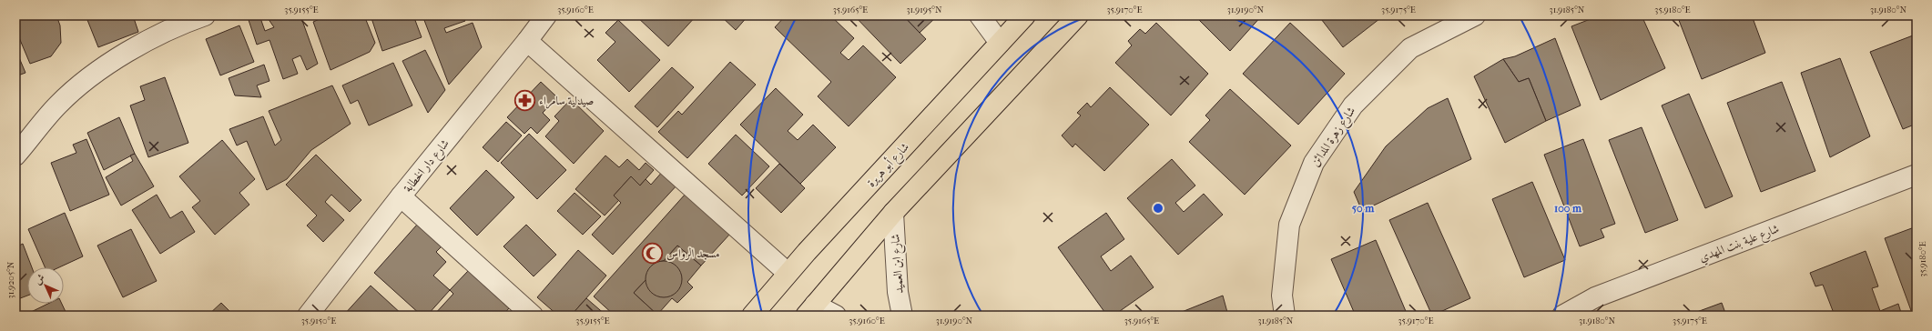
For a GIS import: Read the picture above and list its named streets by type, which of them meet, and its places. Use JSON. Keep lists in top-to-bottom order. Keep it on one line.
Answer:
{"streets":{"highway":["شارع أبو هريرة"],"street":["شارع زهرة المدائن","شارع دار الخطابة","شارع علية بنت المهدي","شارع ابن العميد"]},"places":{"pharmacy":["صيدلية سامراء"],"mosque":["مسجد الرواس"]},"north":"top left","coordinates":["35.9155°E","35.9160°E","35.9165°E","31.9195°N","35.9170°E","31.9190°N","35.9175°E","31.9185°N","35.9180°E","31.9180°N","31.9205°N","35.9150°E"],"rings":["50 m","100 m"]}
